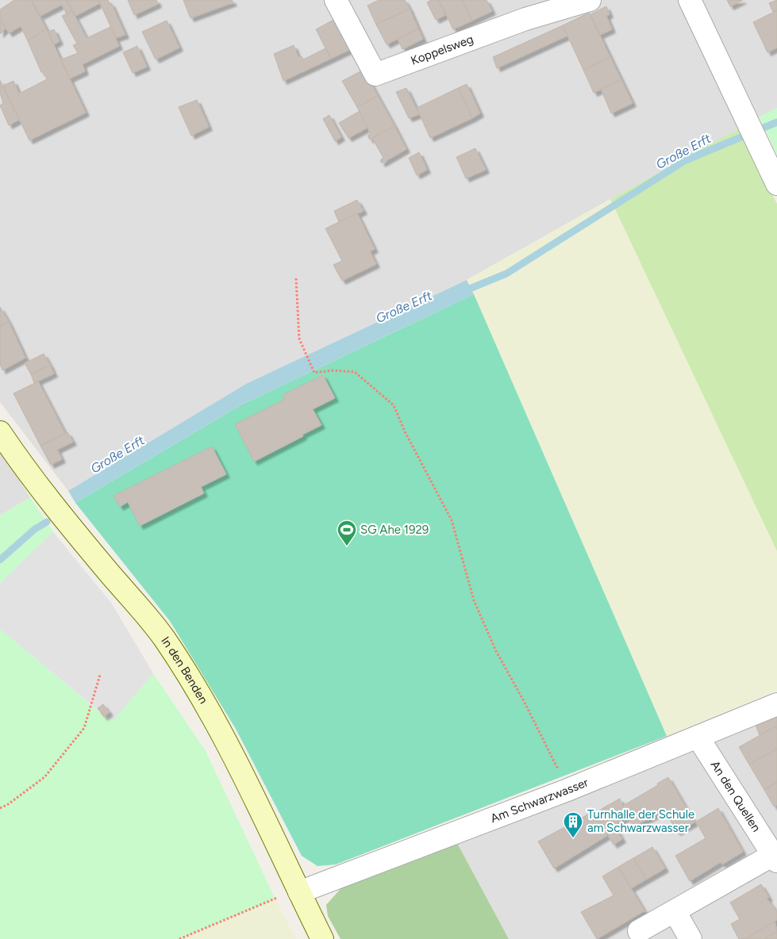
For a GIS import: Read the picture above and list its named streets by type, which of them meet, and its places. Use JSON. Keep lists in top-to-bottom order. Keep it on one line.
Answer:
{"streets":{"street":["Koppelsweg","In den Benden","An den Quellen","Am Schwarzwasser"]},"crossings":[["In den Benden","Am Schwarzwasser"],["An den Quellen","Am Schwarzwasser"]],"water":["Große Erft"],"places":{"sports":["SG Ahe 1929"],"building":["Turnhalle der Schule am Schwarzwasser"]}}
